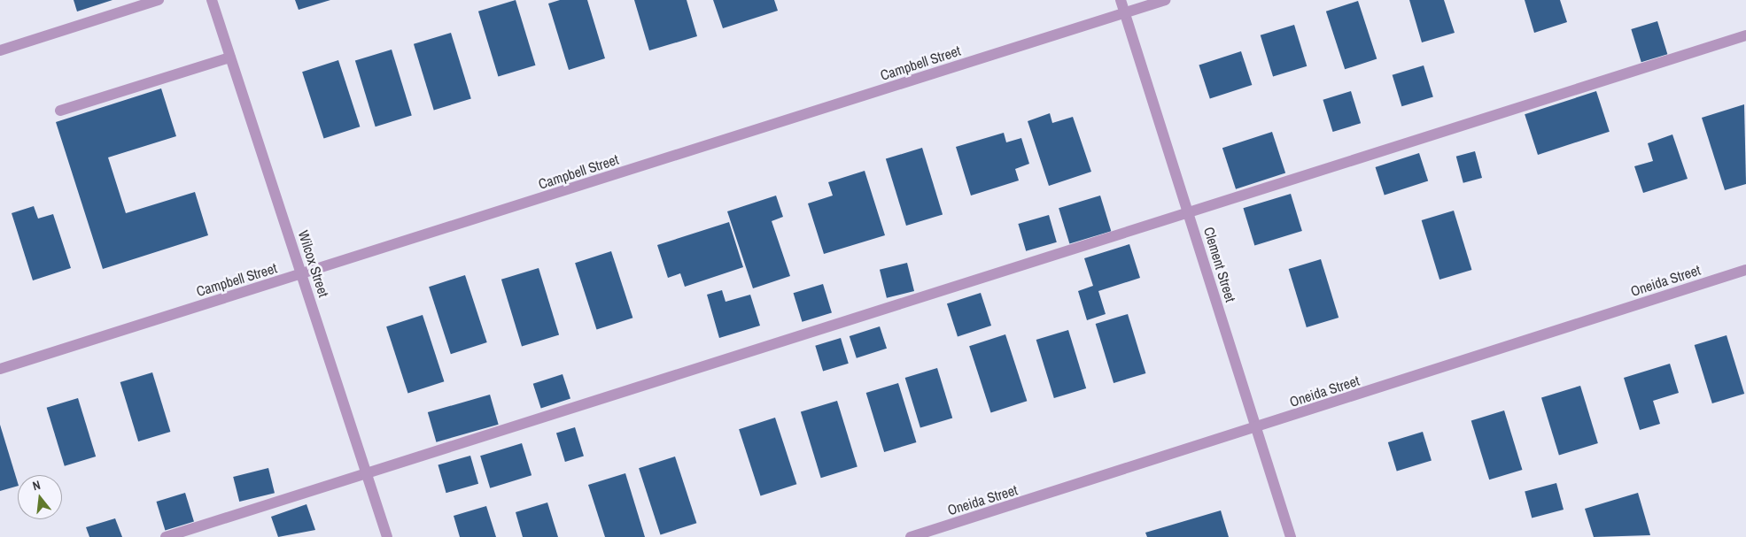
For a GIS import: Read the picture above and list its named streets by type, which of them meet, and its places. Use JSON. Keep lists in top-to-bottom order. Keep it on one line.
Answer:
{"streets":{"street":["Campbell Street","Wilcox Street","Clement Street","Oneida Street"]},"crossings":[["Campbell Street","Wilcox Street"],["Campbell Street","Clement Street"],["Clement Street","Oneida Street"]],"north":"top"}
